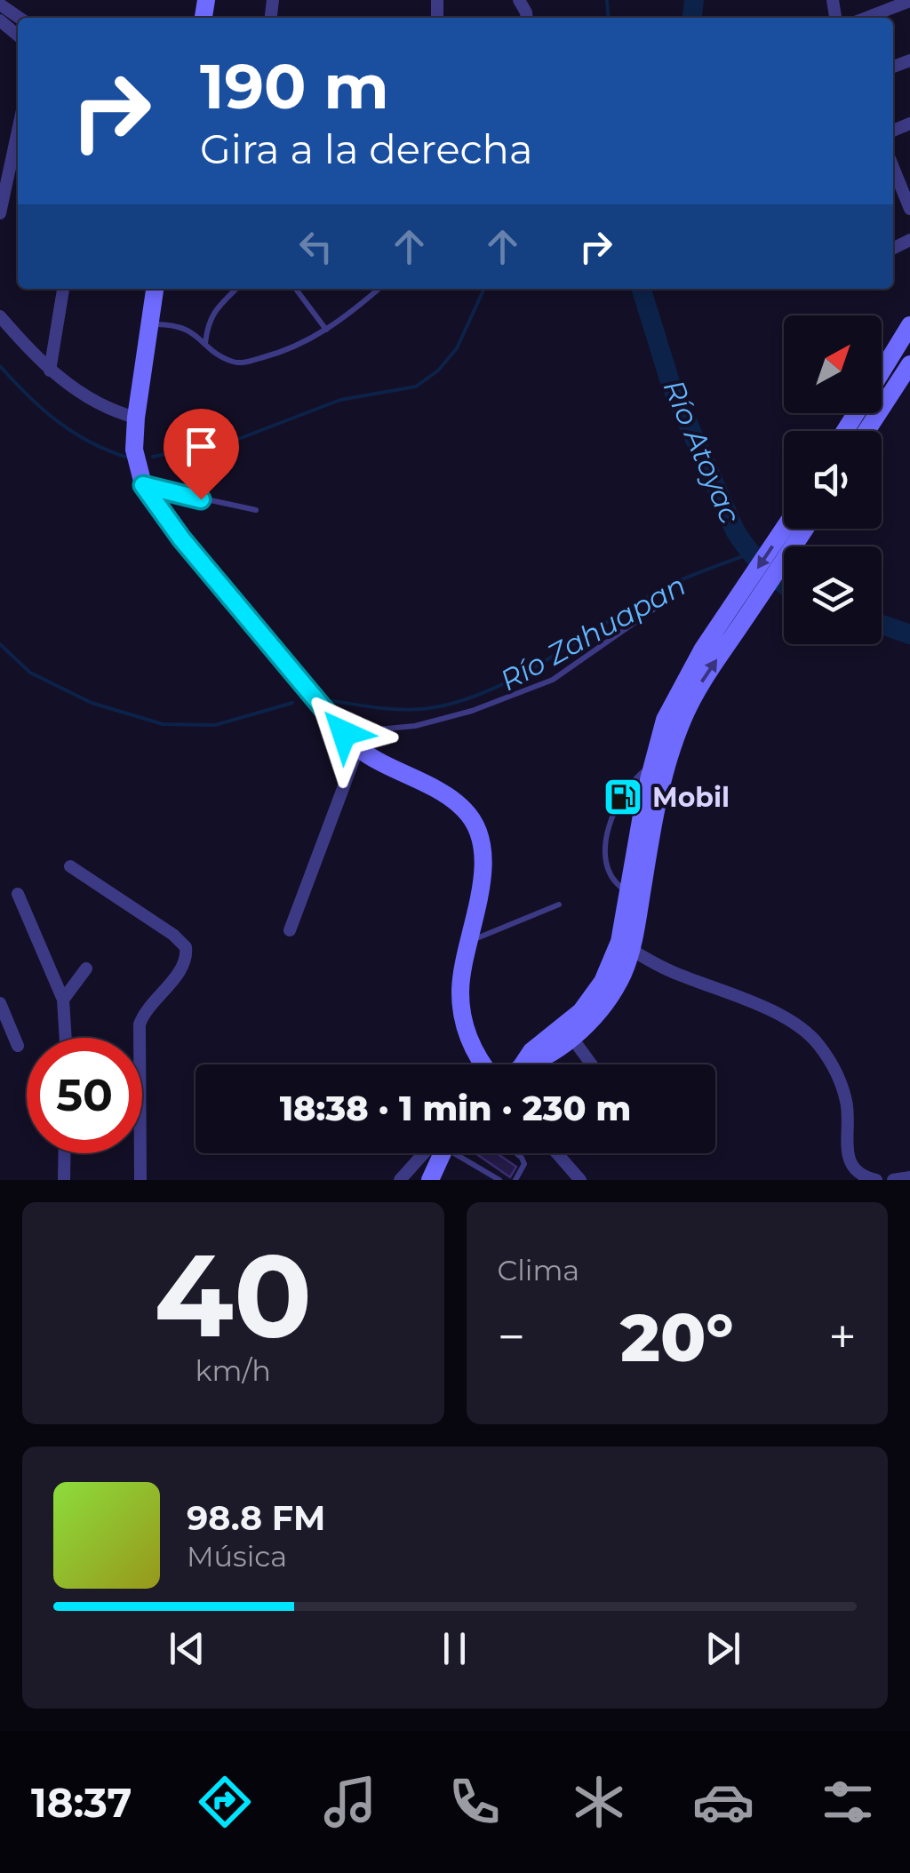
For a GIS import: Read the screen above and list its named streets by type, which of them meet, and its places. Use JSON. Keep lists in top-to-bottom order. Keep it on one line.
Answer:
{"water":["Río Atoyac","Río Zahuapan"],"places":{"fuel station":["Mobil"]},"north":"top right","page":{"turn":["190 m","Gira a la derecha"],"limit":"50","trip":"18:38 · 1 min · 230 m","tile":[["40","km/h"],"Clima"],"heat":["−","20°","+"],"song":["98.8 FM","Música"],"tabs":"18:37"}}
